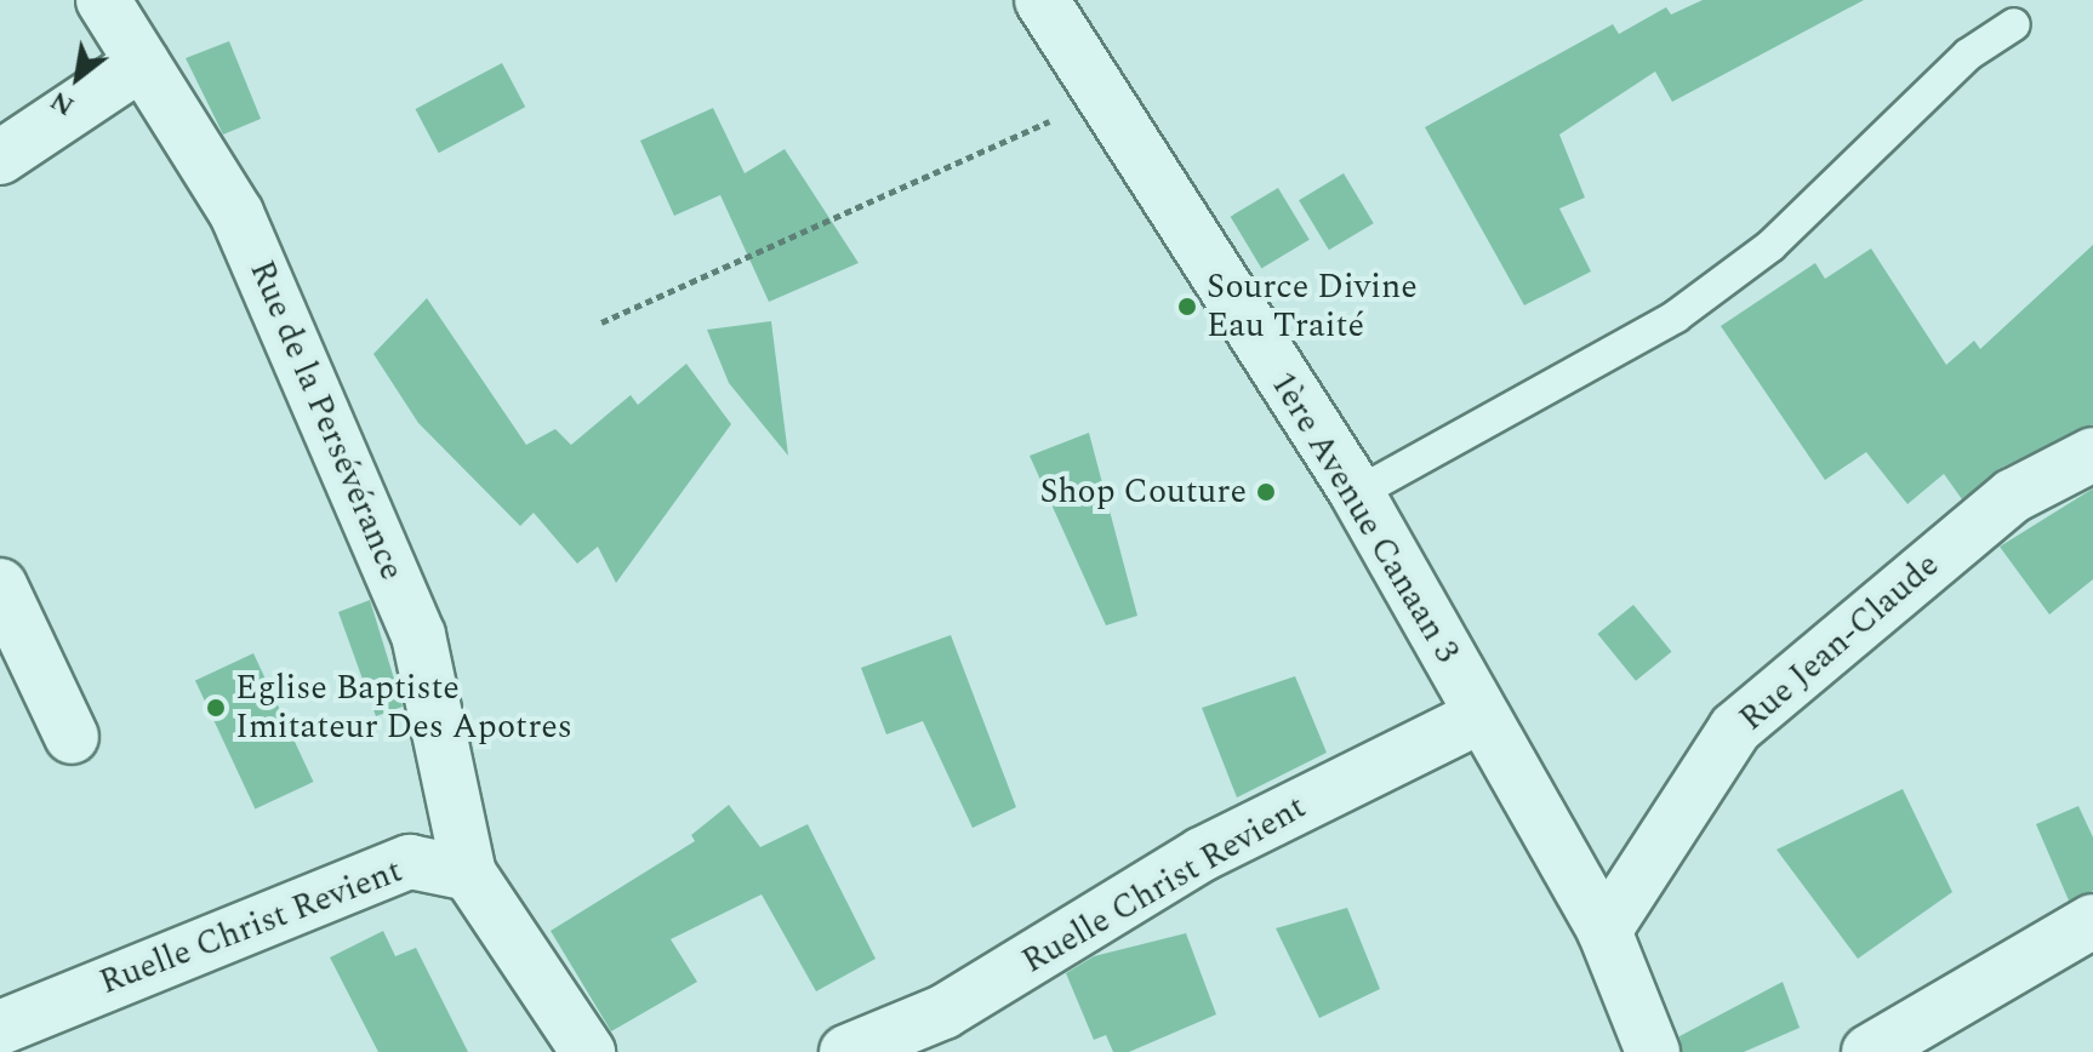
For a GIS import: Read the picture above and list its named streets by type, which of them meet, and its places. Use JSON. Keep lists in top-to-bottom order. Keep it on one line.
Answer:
{"streets":{"street":["Rue de la Persévérance","1ère Avenue Canaan 3","Rue Jean-Claude","Ruelle Christ Revient"]},"crossings":[["Rue de la Persévérance","Ruelle Christ Revient"],["1ère Avenue Canaan 3","Rue Jean-Claude"],["1ère Avenue Canaan 3","Ruelle Christ Revient"]],"places":["Source Divine Eau Traité","Shop Couture","Eglise Baptiste Imitateur Des Apotres"],"north":"bottom left"}
